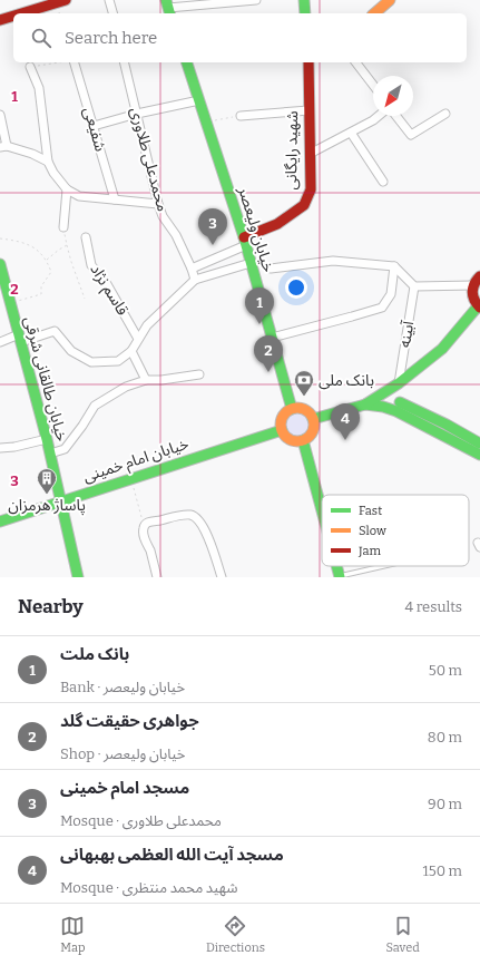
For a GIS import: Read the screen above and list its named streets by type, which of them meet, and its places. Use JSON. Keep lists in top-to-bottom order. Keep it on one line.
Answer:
{"streets":{"main road":["شهید رایگانی","خیابان ولیعصر","خیابان طالقانی شرقی","خیابان امام خمینی"],"street":["شفیعی","محمدعلی طلاوری","قاسم نژاد","آبینه"]},"crossings":[["شهید رایگانی","خیابان ولیعصر"],["محمدعلی طلاوری","قاسم نژاد"],["خیابان ولیعصر","خیابان امام خمینی"],["خیابان طالقانی شرقی","خیابان امام خمینی"]],"places":{"bank":["بانک ملی"],"building":["پاساژ هرمزان"]},"legend":["Fast","Slow","Jam"],"north":"bottom left","page":{"search":"Search here","pins":["3","1","2","4"],"heading":["Nearby","4 results"],"list":[{"mark":"1","name":"بانک ملت","note":"Bank · خیابان ولیعصر","value":"50 m"},{"mark":"2","name":"جواهری حقیقت گلد","note":"Shop · خیابان ولیعصر","value":"80 m"},{"mark":"3","name":"مسجد امام خمینی","note":"Mosque · محمدعلی طلاوری","value":"90 m"},{"mark":"4","name":"مسجد آیت الله العظمی بهبهانی","note":"Mosque · شهید محمد منتظری","value":"150 m"}],"nav":["Map","Directions","Saved"]},"grid":{"rows":["1","2","3"]}}
